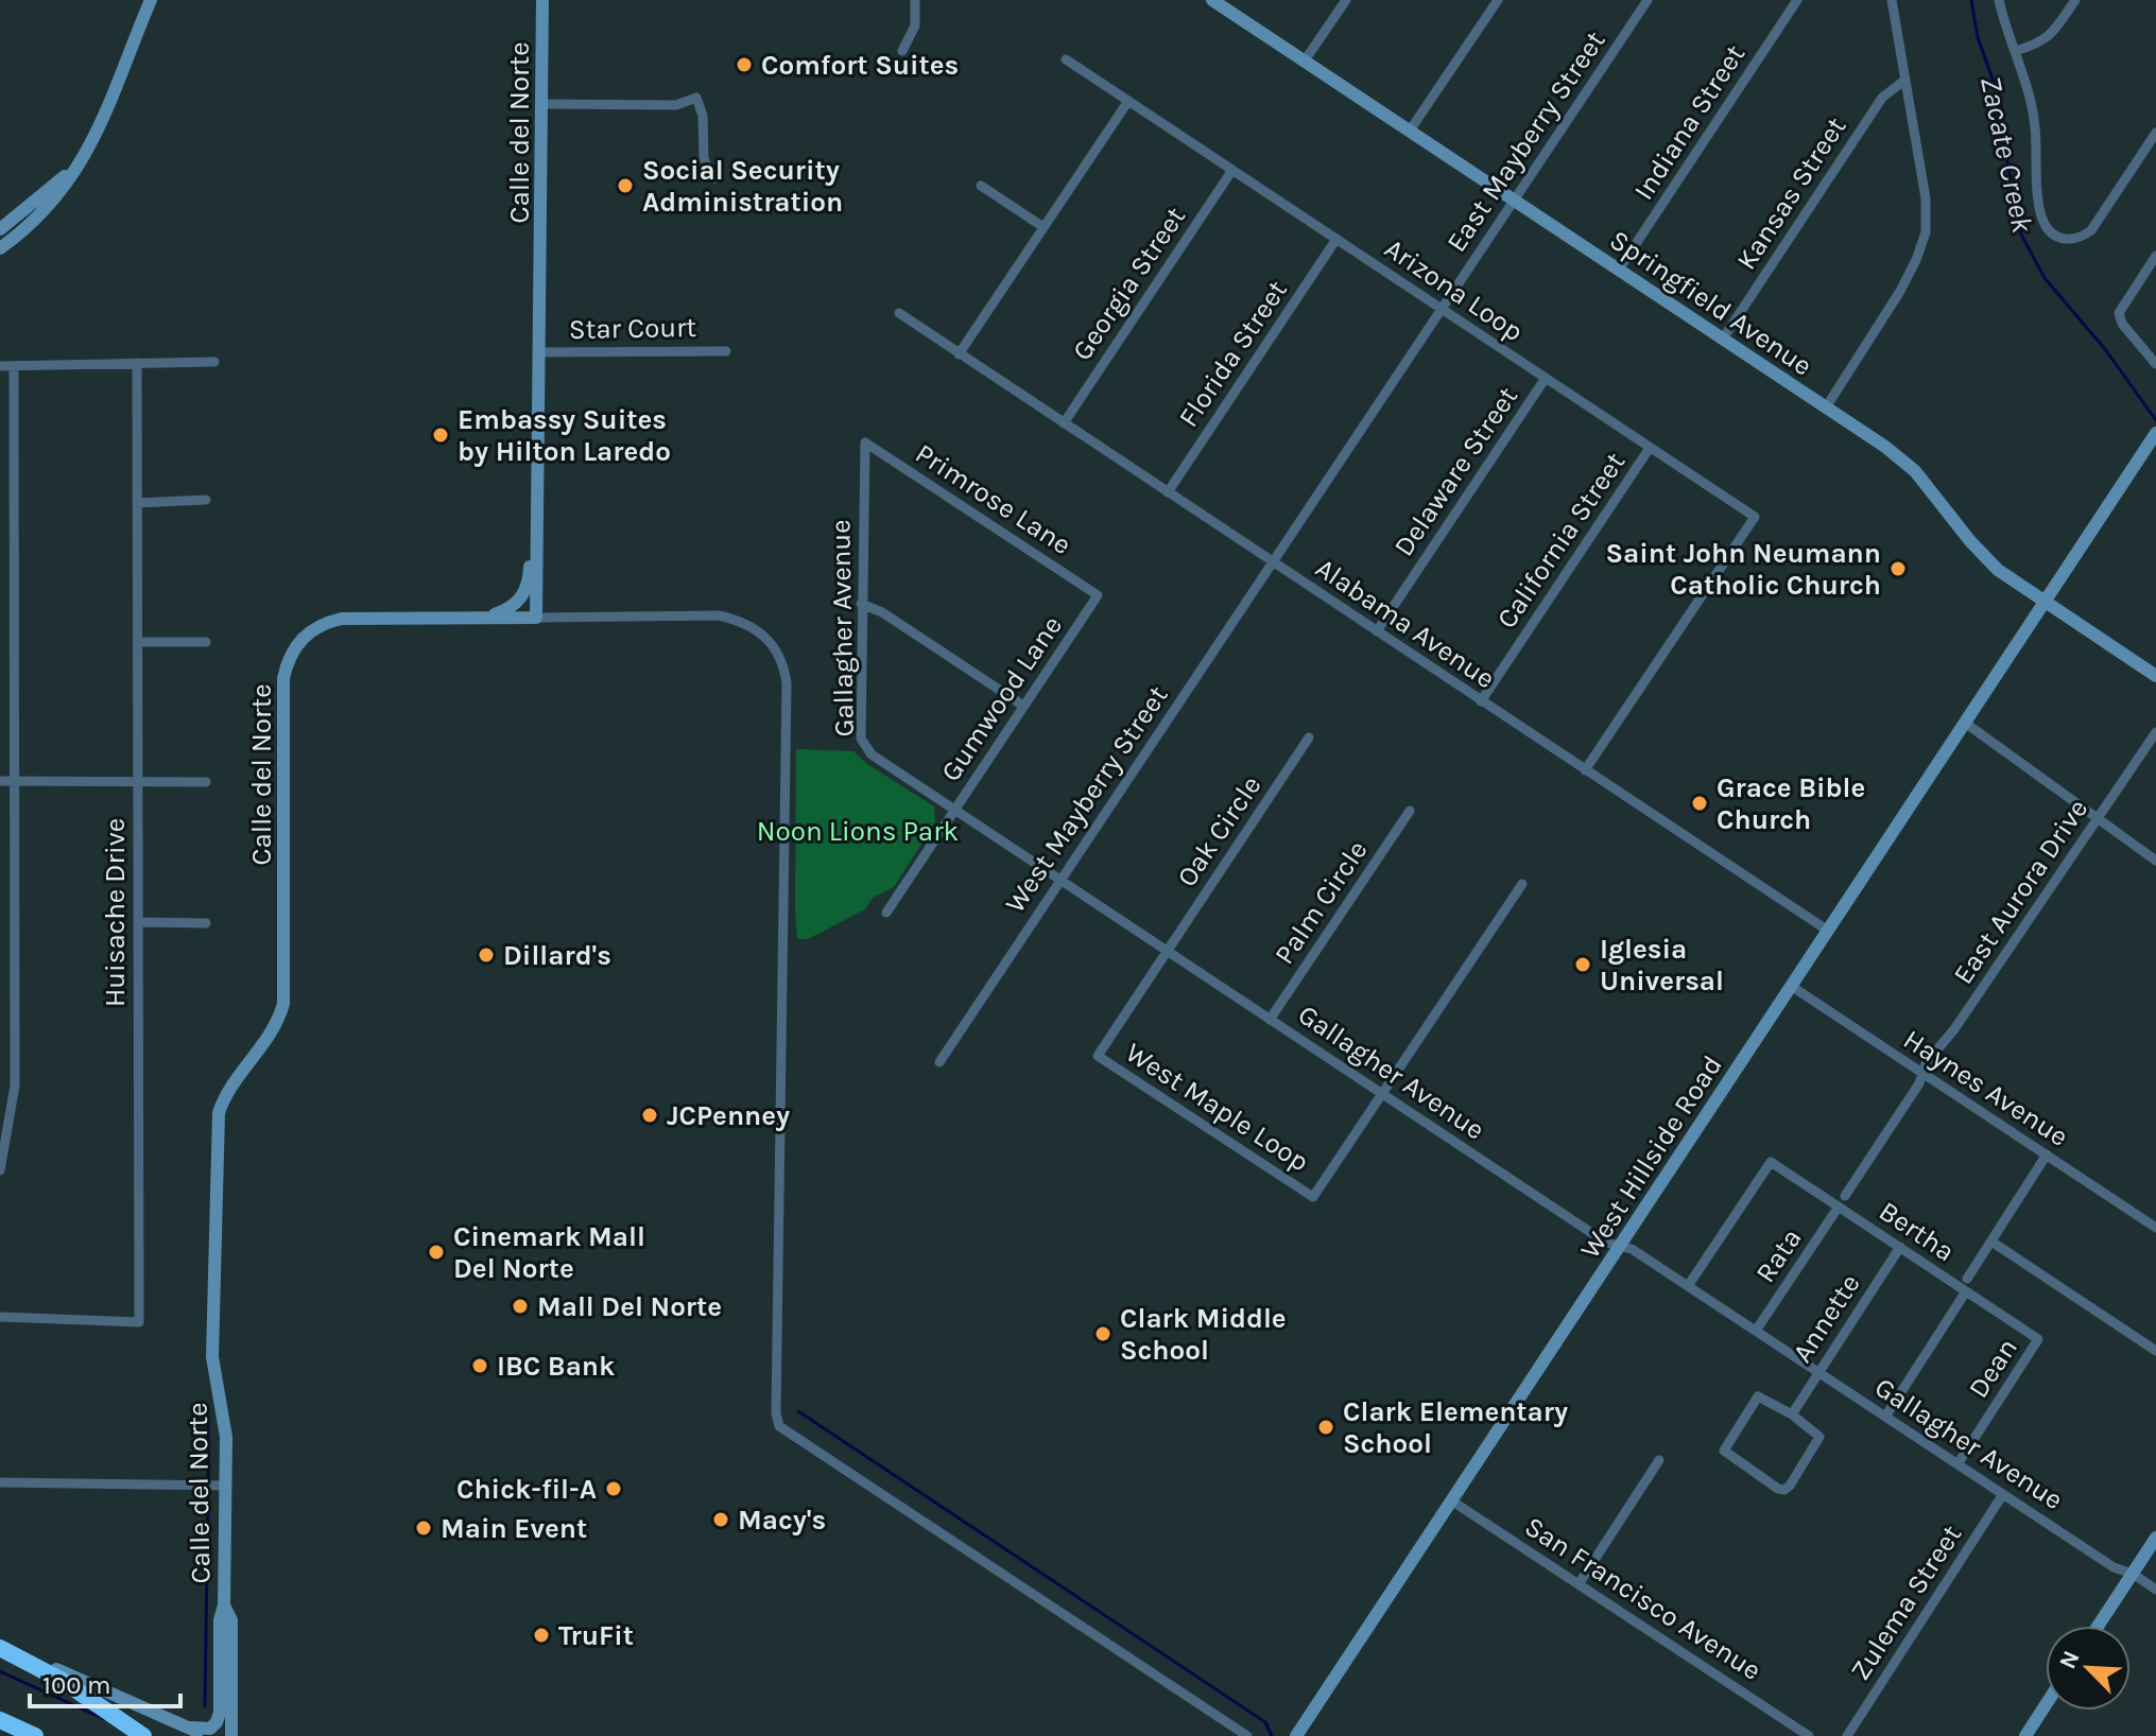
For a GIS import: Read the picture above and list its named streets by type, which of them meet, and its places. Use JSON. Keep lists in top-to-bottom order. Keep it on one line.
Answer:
{"streets":{"street":["Indiana Street","Calle del Norte","East Mayberry Street","Kansas Street","Georgia Street","Arizona Loop","Springfield Avenue","Star Court","Florida Street","Delaware Street","Primrose Lane","California Street","Alabama Avenue","Gallagher Avenue","Gumwood Lane","West Mayberry Street","Oak Circle","East Aurora Drive","Palm Circle","Huisache Drive","Haynes Avenue","West Maple Loop","West Hillside Road","Bertha","Rata","Annette","Dean","San Francisco Avenue","Zulema Street"]},"crossings":[["Indiana Street","Springfield Avenue"],["Calle del Norte","Star Court"],["East Mayberry Street","Arizona Loop"],["East Mayberry Street","Springfield Avenue"],["East Mayberry Street","Alabama Avenue"],["East Mayberry Street","West Mayberry Street"],["Kansas Street","Springfield Avenue"],["Georgia Street","Arizona Loop"],["Georgia Street","Alabama Avenue"],["Arizona Loop","Florida Street"],["Arizona Loop","Delaware Street"],["Arizona Loop","California Street"],["Arizona Loop","Alabama Avenue"],["Springfield Avenue","West Hillside Road"],["Florida Street","Alabama Avenue"],["Delaware Street","Alabama Avenue"],["Primrose Lane","Gallagher Avenue"],["Primrose Lane","Gumwood Lane"],["California Street","Alabama Avenue"],["Alabama Avenue","West Mayberry Street"],["Alabama Avenue","West Hillside Road"],["Gallagher Avenue","Gumwood Lane"],["Gallagher Avenue","West Mayberry Street"],["Gallagher Avenue","Oak Circle"],["Gallagher Avenue","Palm Circle"],["Gallagher Avenue","West Maple Loop"],["Gallagher Avenue","West Hillside Road"],["Gallagher Avenue","Bertha"],["Gallagher Avenue","Rata"],["Gallagher Avenue","Annette"],["Gallagher Avenue","Dean"],["Gallagher Avenue","Zulema Street"],["Oak Circle","West Maple Loop"],["East Aurora Drive","Haynes Avenue"],["Haynes Avenue","West Hillside Road"],["West Hillside Road","San Francisco Avenue"],["Bertha","Rata"],["Bertha","Annette"],["Bertha","Dean"]],"water":["Zacate Creek"],"parks":["Noon Lions Park"],"places":["Comfort Suites","Social Security Administration","Embassy Suites by Hilton Laredo","Saint John Neumann Catholic Church","Grace Bible Church","Dillard's","Iglesia Universal","JCPenney","Cinemark Mall Del Norte","Mall Del Norte","Clark Middle School","IBC Bank","Clark Elementary School","Chick-fil-A","Macy's","Main Event","TruFit"],"scale_bar":"100 m","north":"top left"}
